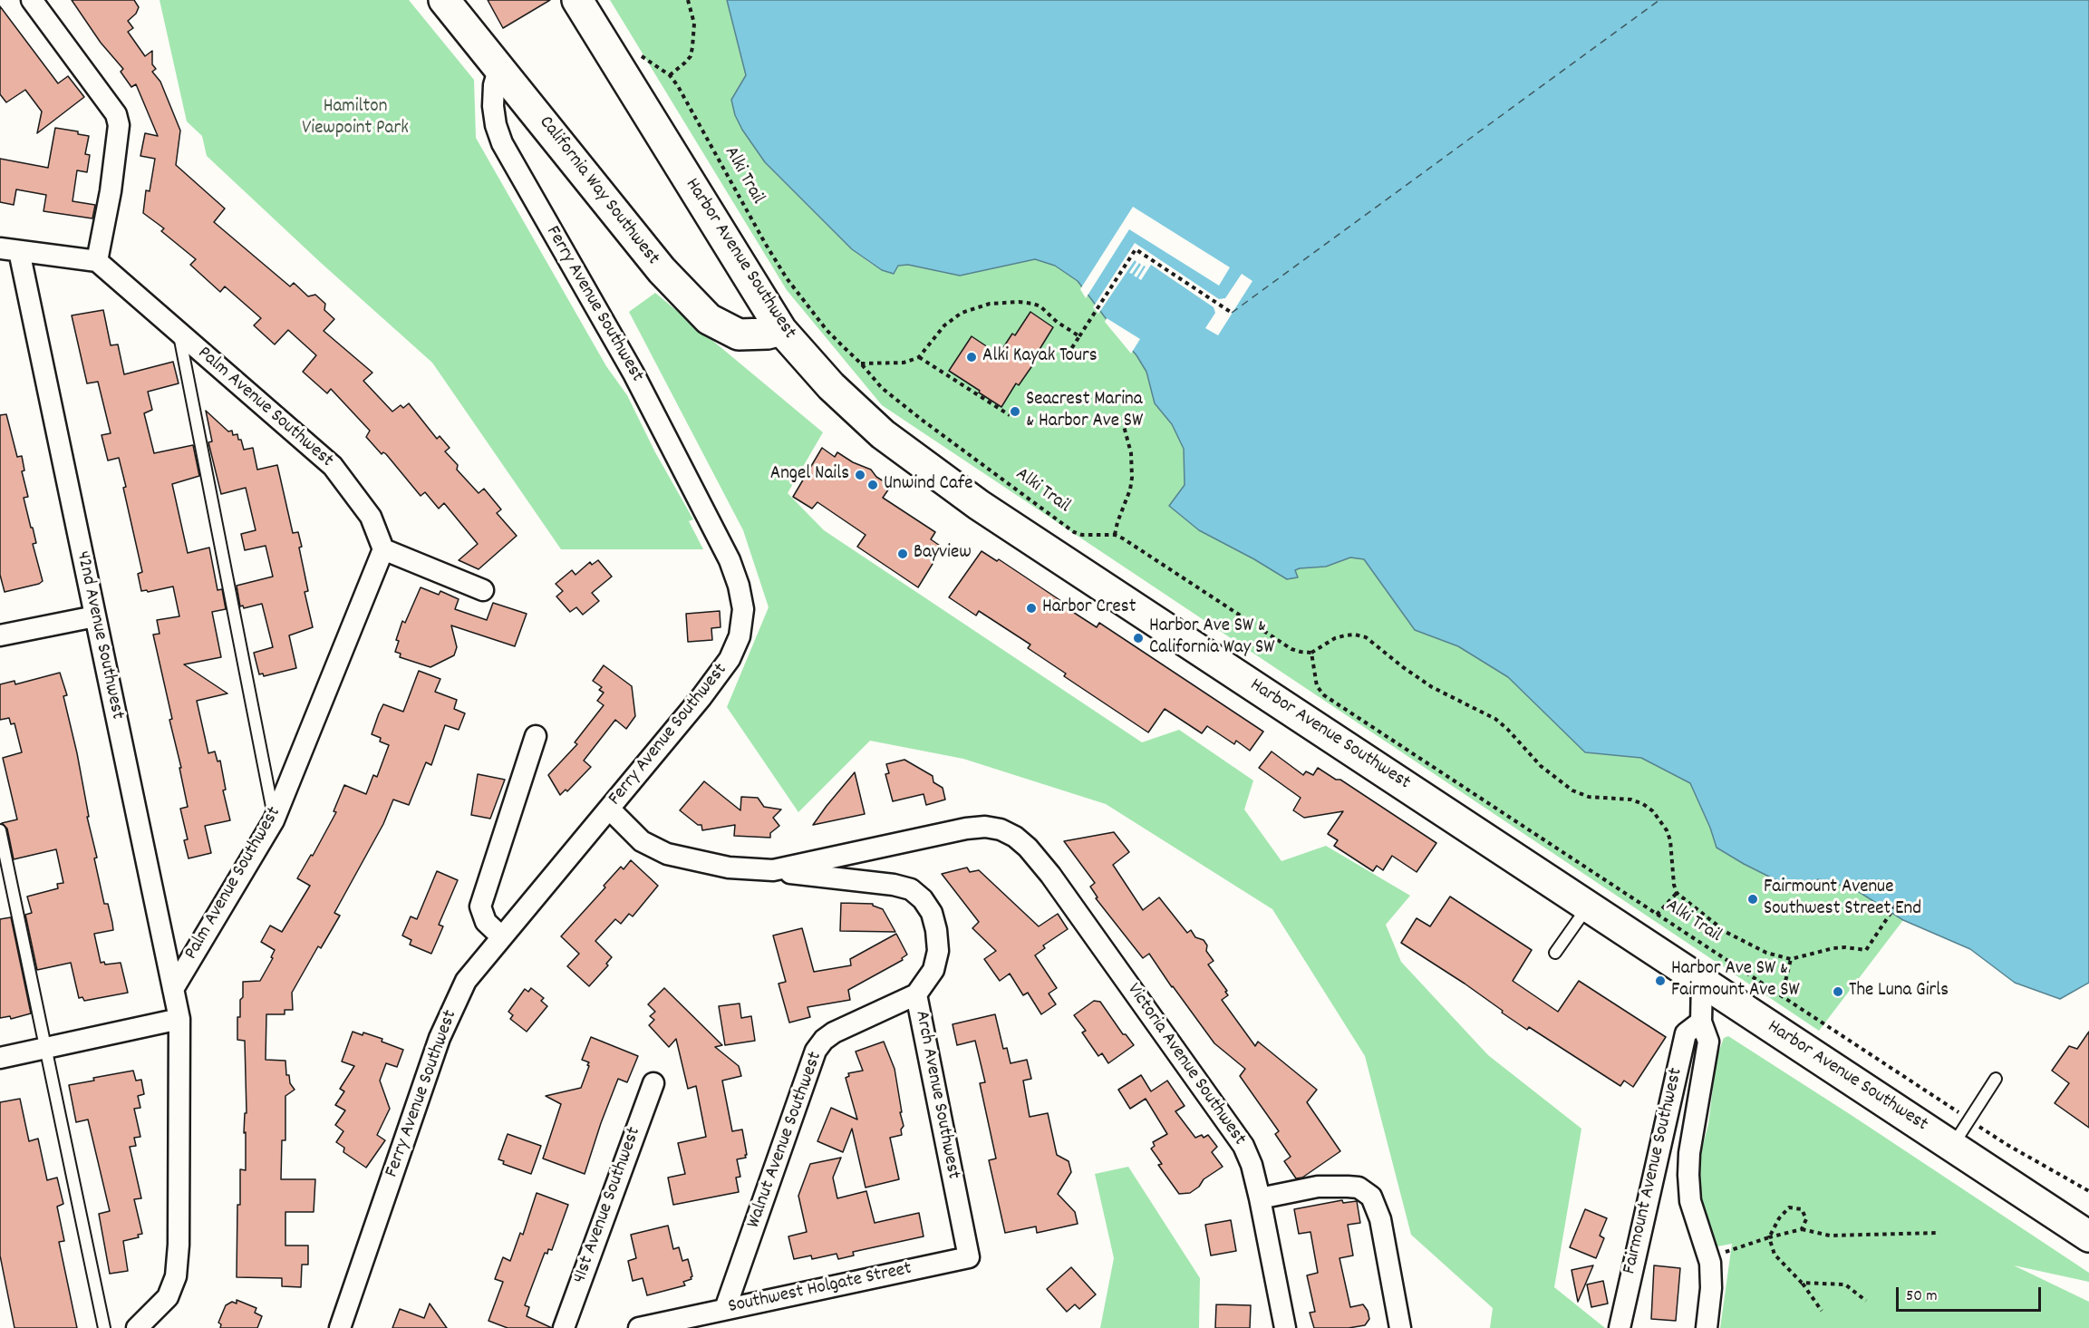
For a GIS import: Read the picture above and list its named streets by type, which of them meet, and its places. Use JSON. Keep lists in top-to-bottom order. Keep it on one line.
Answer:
{"streets":{"main road":["California Way Southwest","Harbor Avenue Southwest"],"street":["Ferry Avenue Southwest","Palm Avenue Southwest","42nd Avenue Southwest","Victoria Avenue Southwest","Arch Avenue Southwest","Walnut Avenue Southwest","Fairmount Avenue Southwest","41st Avenue Southwest","Southwest Holgate Street"],"path":["Alki Trail"]},"crossings":[["California Way Southwest","Harbor Avenue Southwest"],["California Way Southwest","Ferry Avenue Southwest"],["Harbor Avenue Southwest","Fairmount Avenue Southwest"],["Palm Avenue Southwest","42nd Avenue Southwest"],["Victoria Avenue Southwest","Arch Avenue Southwest"],["Arch Avenue Southwest","Walnut Avenue Southwest"],["Arch Avenue Southwest","Southwest Holgate Street"],["Walnut Avenue Southwest","Southwest Holgate Street"]],"parks":["Hamilton Viewpoint Park"],"places":["Alki Kayak Tours","Seacrest Marina & Harbor Ave SW","Angel Nails","Unwind Cafe","Bayview","Harbor Crest","Harbor Ave SW & California Way SW","Fairmount Avenue Southwest Street End","Harbor Ave SW & Fairmount Ave SW","The Luna Girls"],"scale_bar":"50 m"}
